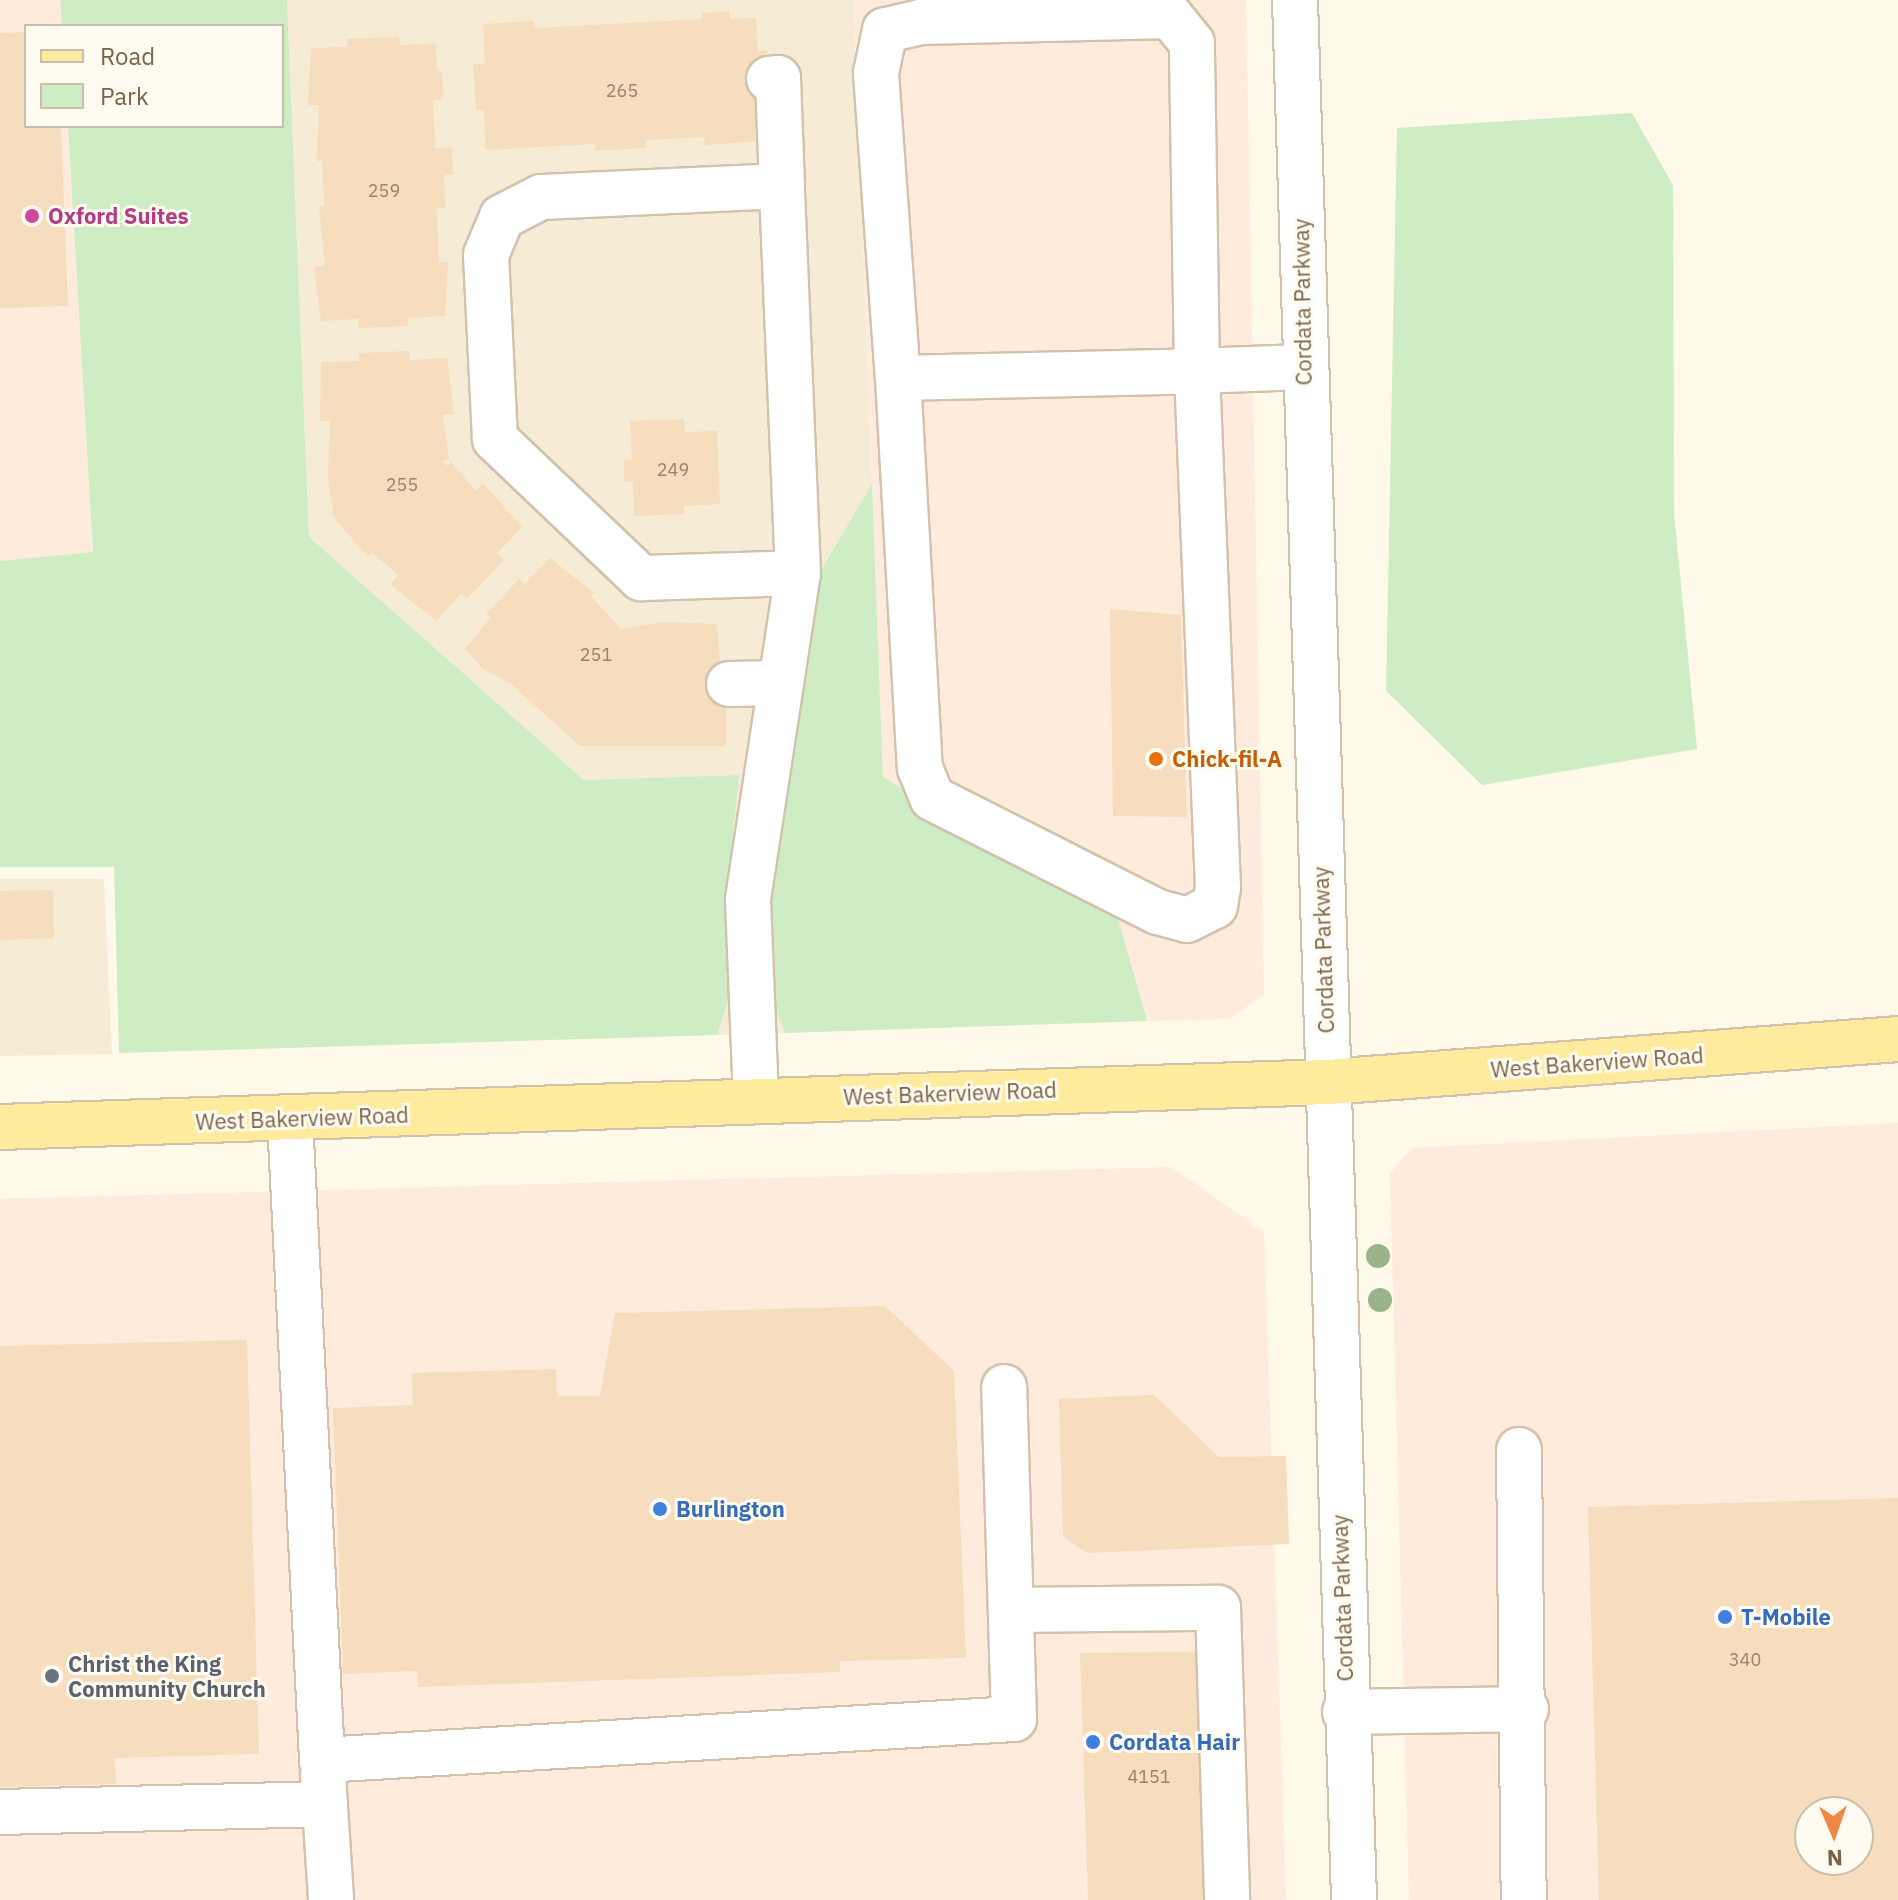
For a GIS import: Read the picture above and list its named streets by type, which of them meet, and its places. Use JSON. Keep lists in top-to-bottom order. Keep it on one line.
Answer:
{"streets":{"main road":["West Bakerview Road"],"street":["Cordata Parkway"]},"crossings":[["Cordata Parkway","West Bakerview Road"]],"places":["Oxford Suites","Chick-fil-A","Burlington","T-Mobile","Christ the King Community Church","Cordata Hair"],"house_numbers":["265","259","249","255","251","340","4151"],"legend":["Road","Park"],"north":"bottom"}
